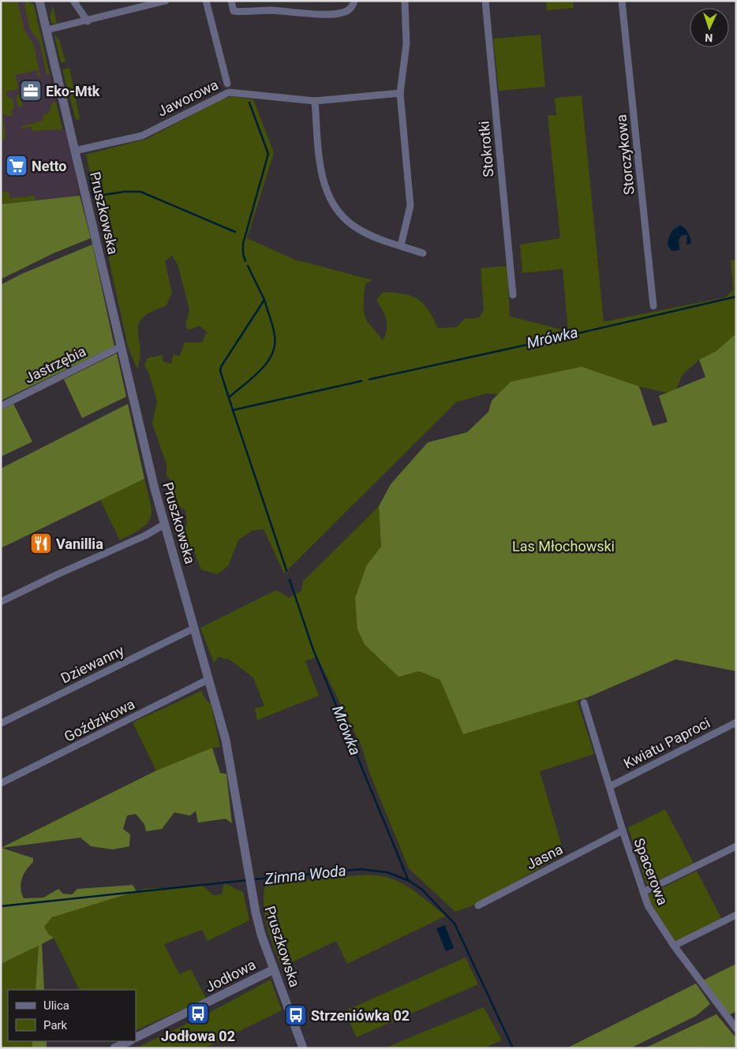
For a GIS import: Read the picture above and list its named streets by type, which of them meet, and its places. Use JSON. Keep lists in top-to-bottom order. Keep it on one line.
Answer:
{"streets":{"street":["Jaworowa","Stokrotki","Storczykowa","Pruszkowska","Jastrzębia","Dziewanny","Goździkowa","Kwiatu Paproci","Jasna","Spacerowa","Jodłowa"]},"crossings":[["Jaworowa","Pruszkowska"],["Pruszkowska","Jastrzębia"],["Pruszkowska","Dziewanny"],["Pruszkowska","Goździkowa"],["Pruszkowska","Jodłowa"],["Kwiatu Paproci","Spacerowa"],["Jasna","Spacerowa"]],"water":["Mrówka","Zimna Woda"],"parks":["Las Młochowski"],"places":{"office":["Eko-Mtk"],"supermarket":["Netto"],"restaurant":["Vanillia"],"bus stop":["Jodłowa 02","Strzeniówka 02"]},"legend":["Ulica","Park"],"north":"bottom"}
